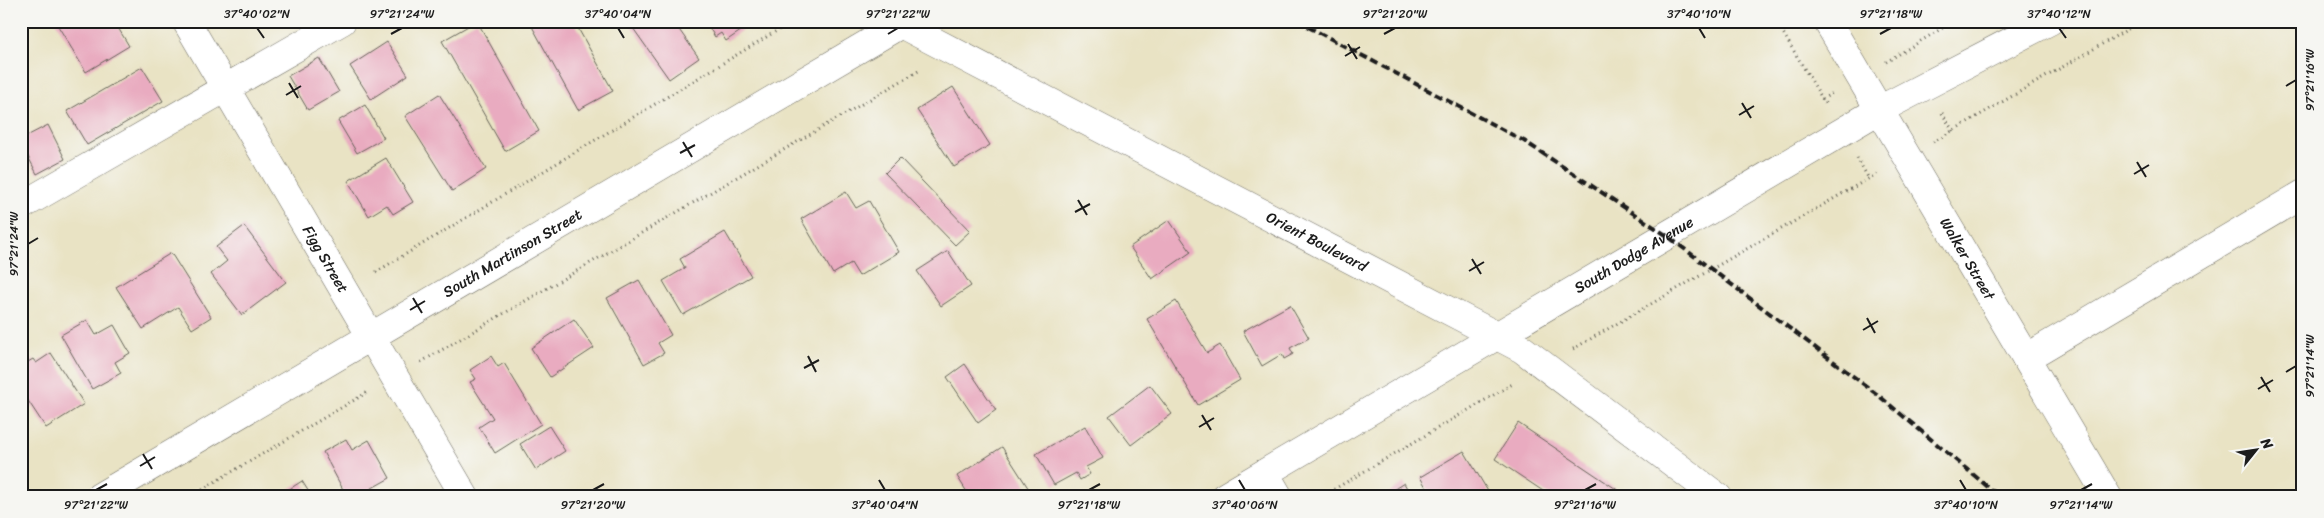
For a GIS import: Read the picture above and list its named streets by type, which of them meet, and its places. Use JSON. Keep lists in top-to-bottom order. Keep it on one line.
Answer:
{"streets":{"street":["Orient Boulevard","South Martinson Street","South Dodge Avenue","Figg Street","Walker Street"]},"crossings":[["Orient Boulevard","South Martinson Street"],["Orient Boulevard","South Dodge Avenue"],["South Martinson Street","Figg Street"],["South Dodge Avenue","Walker Street"]],"north":"top right","coordinates":["37°40'02\"N","97°21'24\"W","37°40'04\"N","97°21'22\"W","97°21'20\"W","37°40'10\"N","97°21'18\"W","37°40'12\"N","97°21'16\"W","97°21'14\"W","37°40'06\"N"]}
